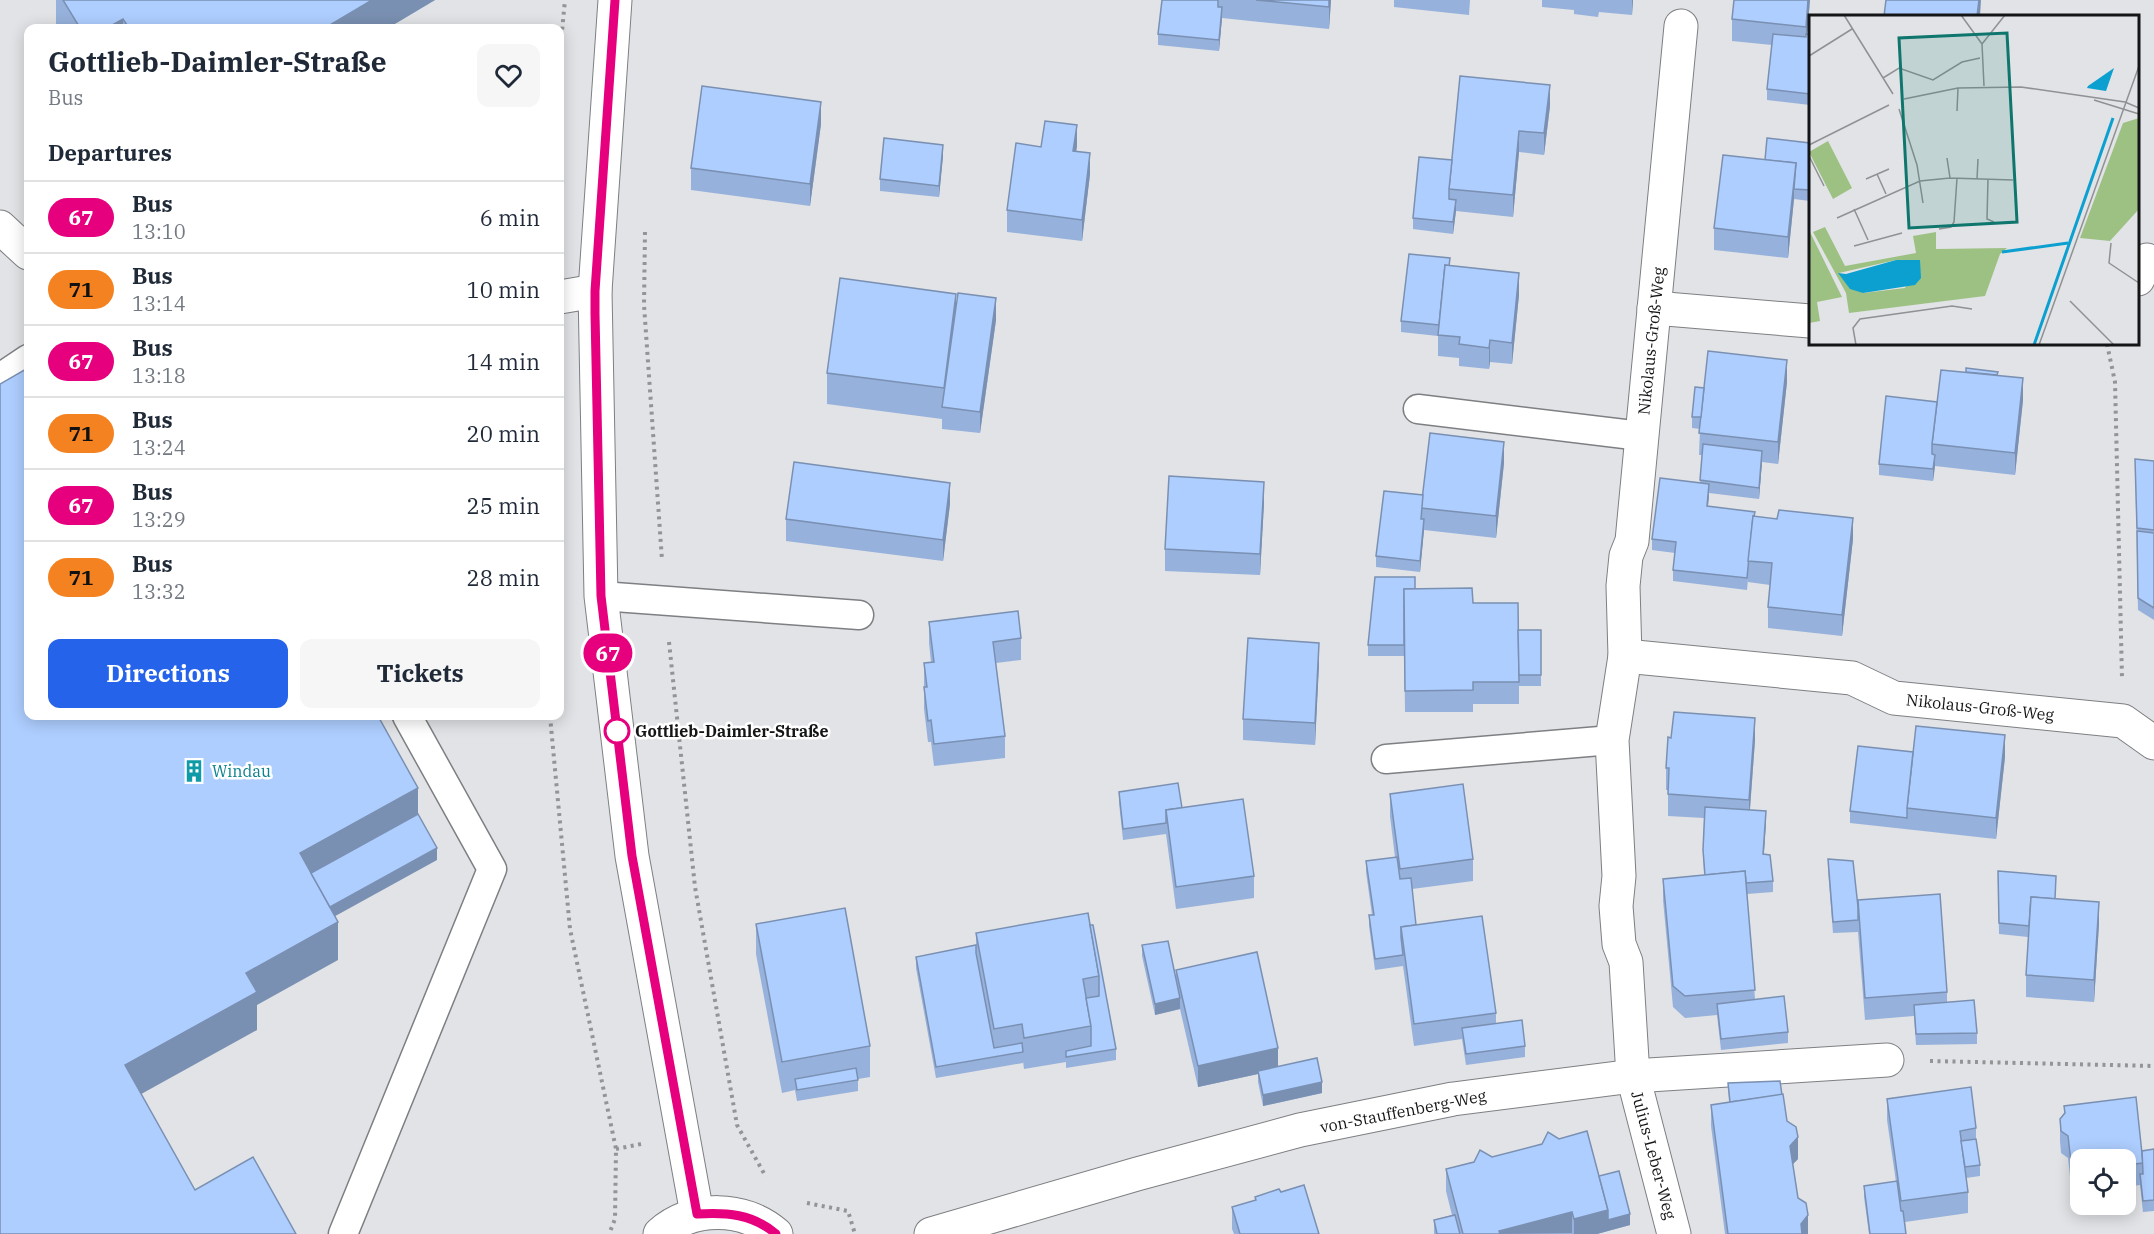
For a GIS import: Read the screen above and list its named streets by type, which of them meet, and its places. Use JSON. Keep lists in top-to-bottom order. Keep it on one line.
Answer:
{"streets":{"street":["Nikolaus-Groß-Weg","von-Stauffenberg-Weg","Julius-Leber-Weg"]},"crossings":[["Nikolaus-Groß-Weg","von-Stauffenberg-Weg"],["Nikolaus-Groß-Weg","Julius-Leber-Weg"],["von-Stauffenberg-Weg","Julius-Leber-Weg"]],"places":{"other":["Gottlieb-Daimler-Straße"],"building":["Windau"]},"lines":["bus line 67"],"page":{"on_map":"67","heading":[["Gottlieb-Daimler-Straße","Bus"],"Departures"],"list":[{"mark":"67","name":"Bus","note":"13:10","value":"6 min"},{"mark":"71","name":"Bus","note":"13:14","value":"10 min"},{"mark":"67","name":"Bus","note":"13:18","value":"14 min"},{"mark":"71","name":"Bus","note":"13:24","value":"20 min"},{"mark":"67","name":"Bus","note":"13:29","value":"25 min"},{"mark":"71","name":"Bus","note":"13:32","value":"28 min"}],"buttons":["Directions","Tickets"]}}
